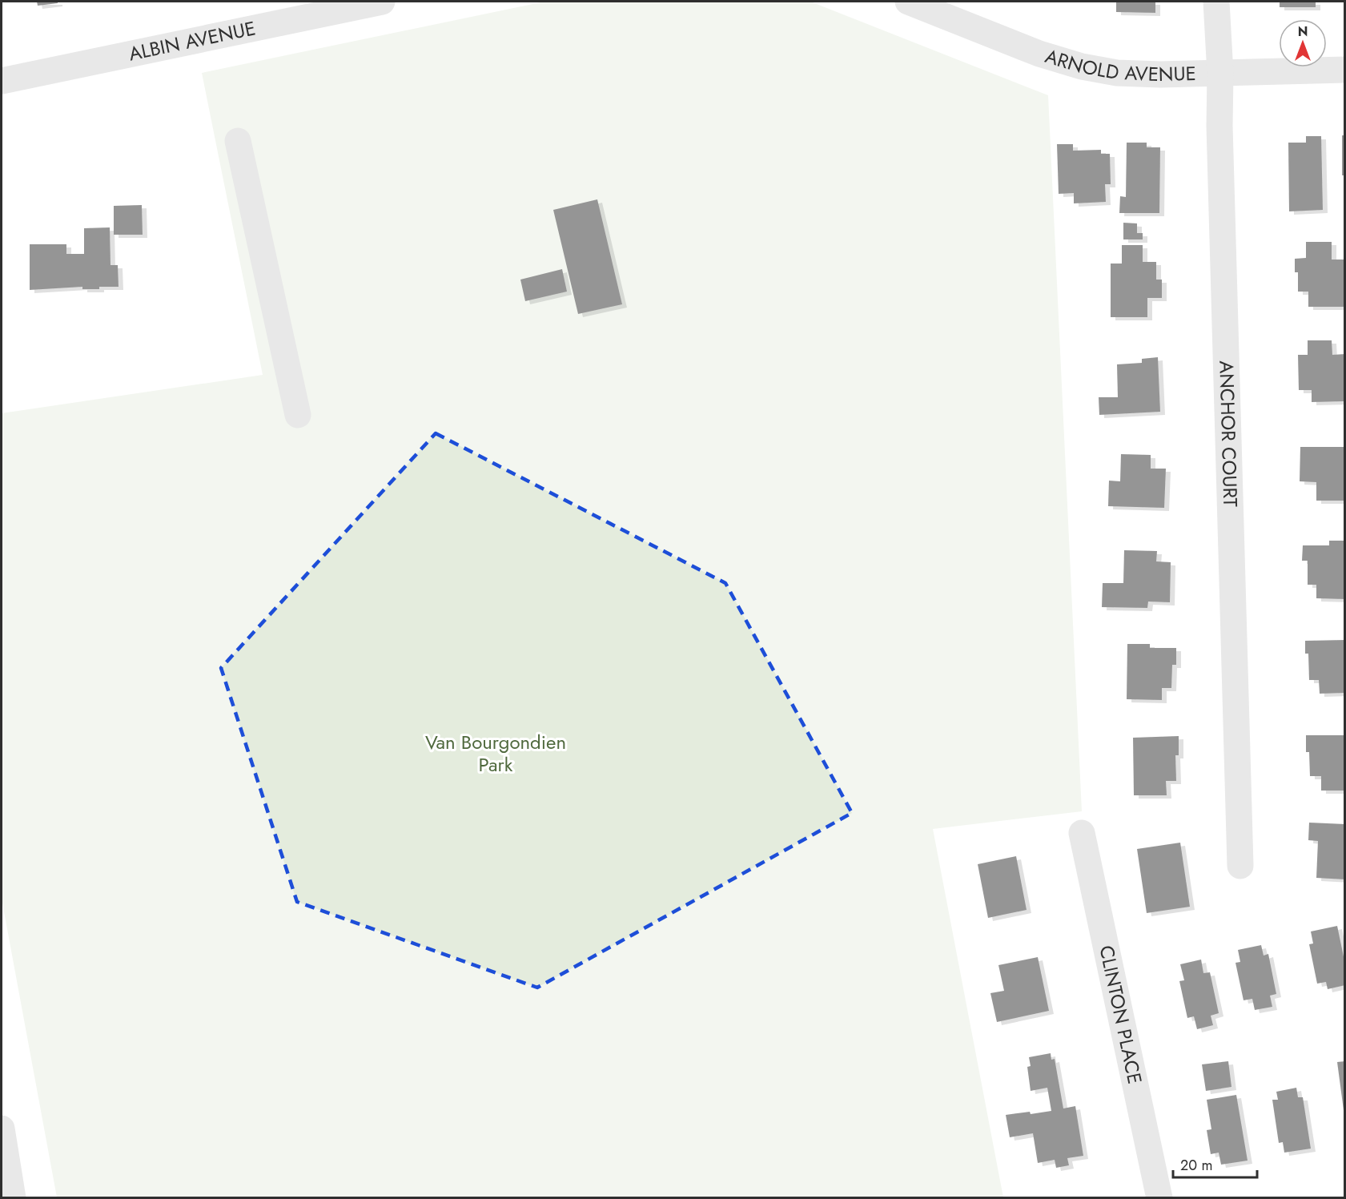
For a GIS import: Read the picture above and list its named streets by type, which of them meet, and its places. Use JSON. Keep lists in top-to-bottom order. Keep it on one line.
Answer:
{"streets":{"street":["ALBIN AVENUE","ARNOLD AVENUE","ANCHOR COURT","CLINTON PLACE"]},"crossings":[["ARNOLD AVENUE","ANCHOR COURT"]],"parks":["Van Bourgondien Park"],"scale_bar":"20 m","north":"top"}
